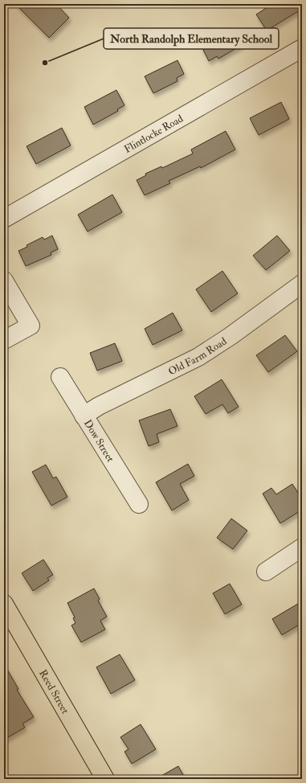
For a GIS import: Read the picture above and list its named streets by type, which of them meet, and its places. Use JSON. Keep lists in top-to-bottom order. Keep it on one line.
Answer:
{"streets":{"main road":["Reed Street"],"street":["Flintlocke Road","Old Farm Road","Dow Street"]},"crossings":[["Old Farm Road","Dow Street"]],"places":["North Randolph Elementary School"]}
